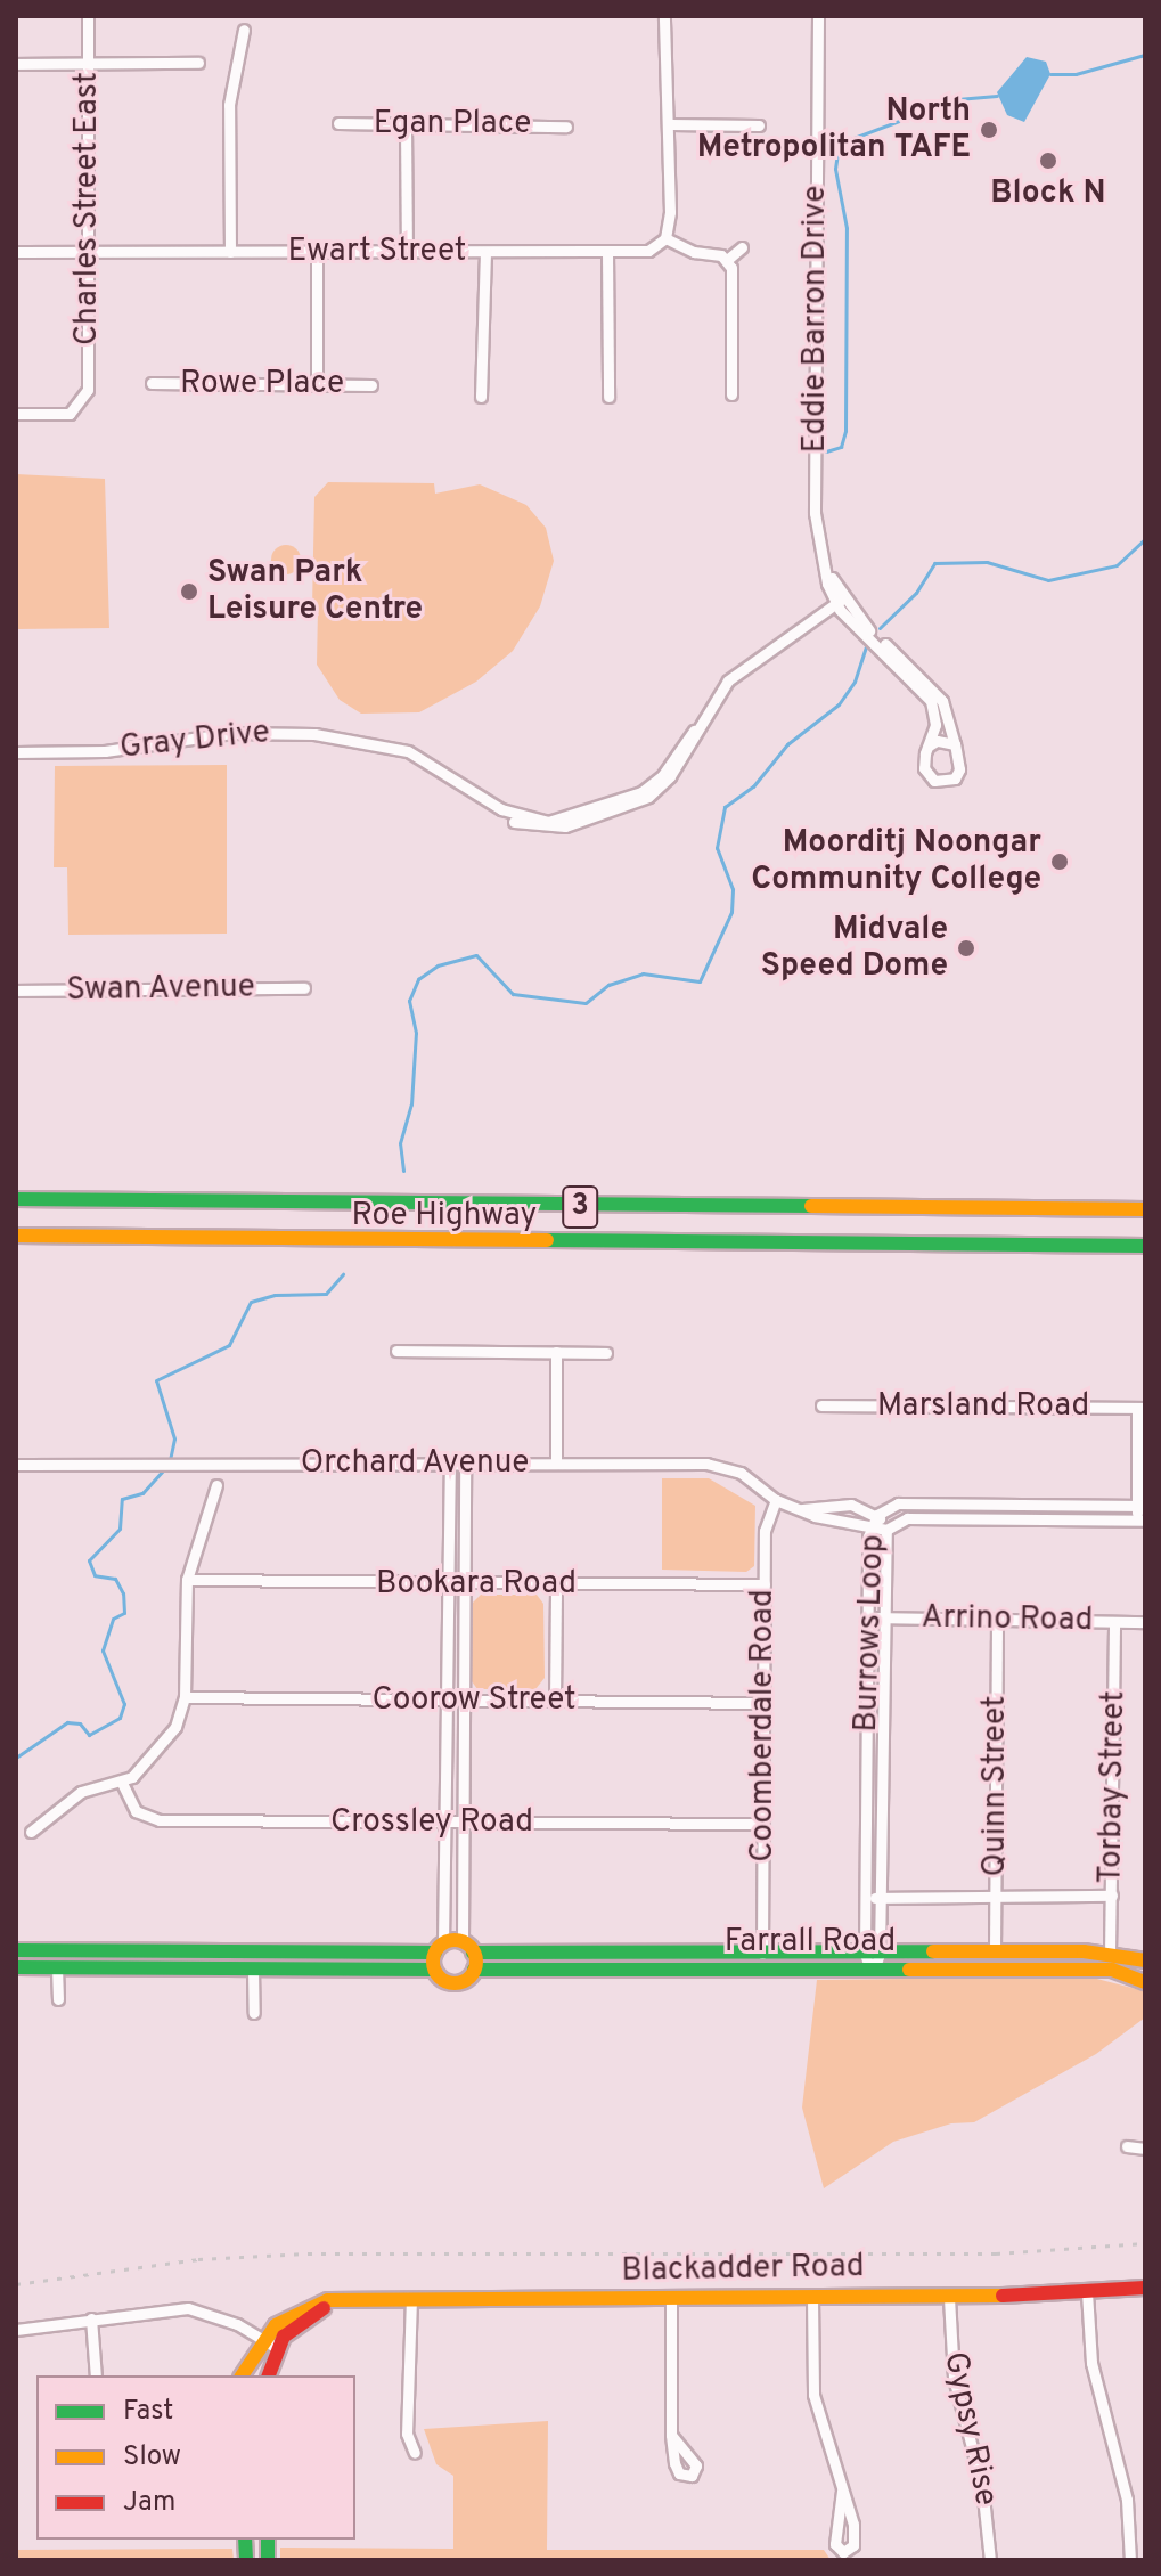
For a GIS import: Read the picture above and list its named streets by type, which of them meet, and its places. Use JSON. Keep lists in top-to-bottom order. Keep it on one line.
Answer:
{"streets":{"main road":["3","Roe Highway","Farrall Road","Blackadder Road"],"street":["Egan Place","Charles Street East","Ewart Street","Eddie Barron Drive","Rowe Place","Gray Drive","Swan Avenue","Marsland Road","Orchard Avenue","Bookara Road","Arrino Road","Burrows Loop","Coorow Street","Coomberdale Road","Quinn Street","Torbay Street","Crossley Road","Gypsy Rise"]},"crossings":[["Charles Street East","Ewart Street"],["Eddie Barron Drive","Gray Drive"],["Orchard Avenue","Burrows Loop"],["Orchard Avenue","Coomberdale Road"],["Bookara Road","Coomberdale Road"],["Arrino Road","Burrows Loop"],["Arrino Road","Quinn Street"],["Arrino Road","Torbay Street"],["Burrows Loop","Farrall Road"],["Coorow Street","Coomberdale Road"],["Coomberdale Road","Crossley Road"],["Coomberdale Road","Farrall Road"],["Quinn Street","Farrall Road"],["Torbay Street","Farrall Road"],["Blackadder Road","Gypsy Rise"]],"places":["North Metropolitan TAFE","Block N","Swan Park Leisure Centre","Moorditj Noongar Community College","Midvale Speed Dome"],"legend":["Fast","Slow","Jam"]}
